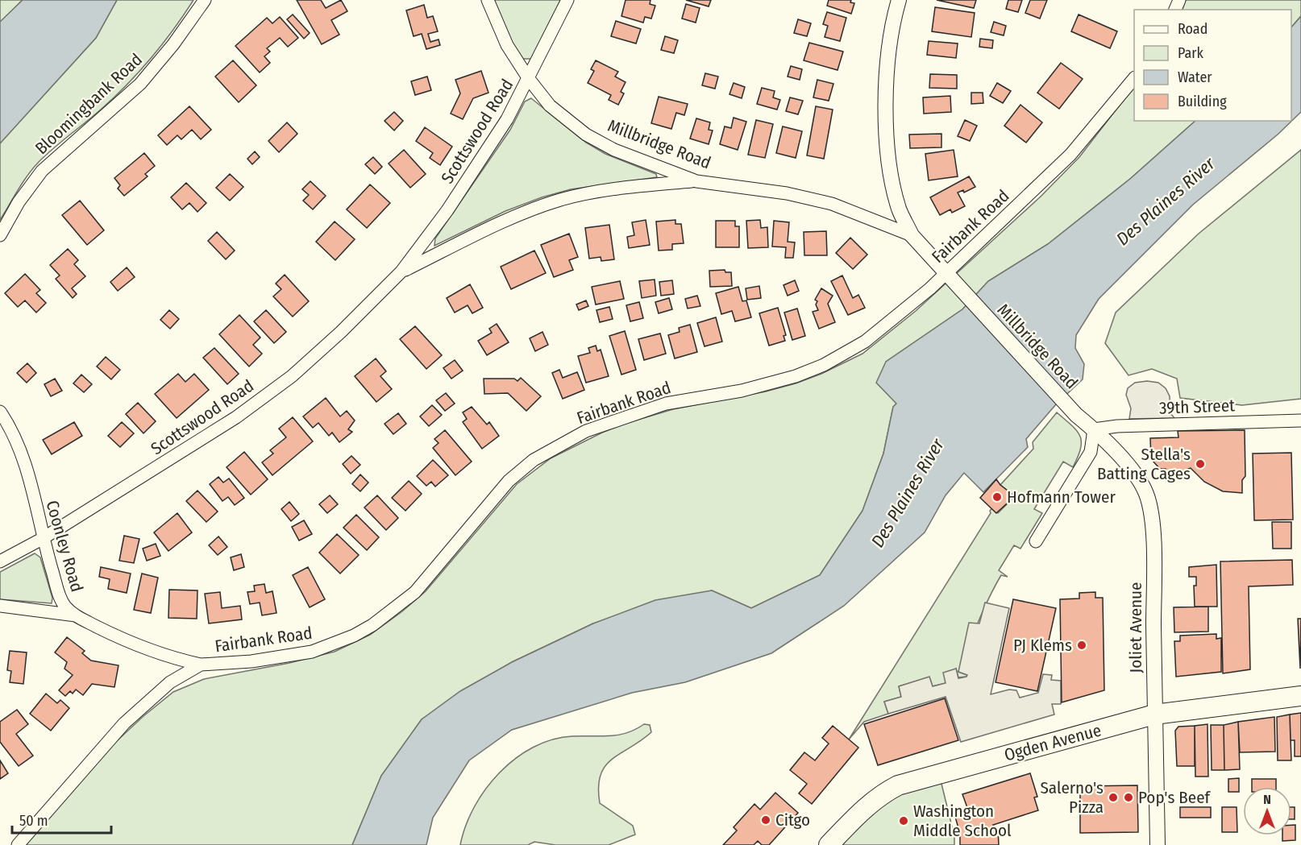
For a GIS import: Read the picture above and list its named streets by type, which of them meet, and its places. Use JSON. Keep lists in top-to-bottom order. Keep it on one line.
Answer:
{"streets":{"main road":["Ogden Avenue"],"street":["Bloomingbank Road","Scottswood Road","Millbridge Road","Fairbank Road","39th Street","Coonley Road","Joliet Avenue"]},"crossings":[["Scottswood Road","Millbridge Road"],["Scottswood Road","Coonley Road"],["Millbridge Road","Fairbank Road"],["Millbridge Road","39th Street"],["Millbridge Road","Joliet Avenue"],["Fairbank Road","Coonley Road"],["39th Street","Joliet Avenue"],["Joliet Avenue","Ogden Avenue"]],"water":["Des Plaines River"],"places":["Stella's Batting Cages","Hofmann Tower","PJ Klems","Salerno's Pizza","Pop's Beef","Citgo","Washington Middle School"],"legend":["Road","Park","Water","Building"],"scale_bar":"50 m","north":"top"}
